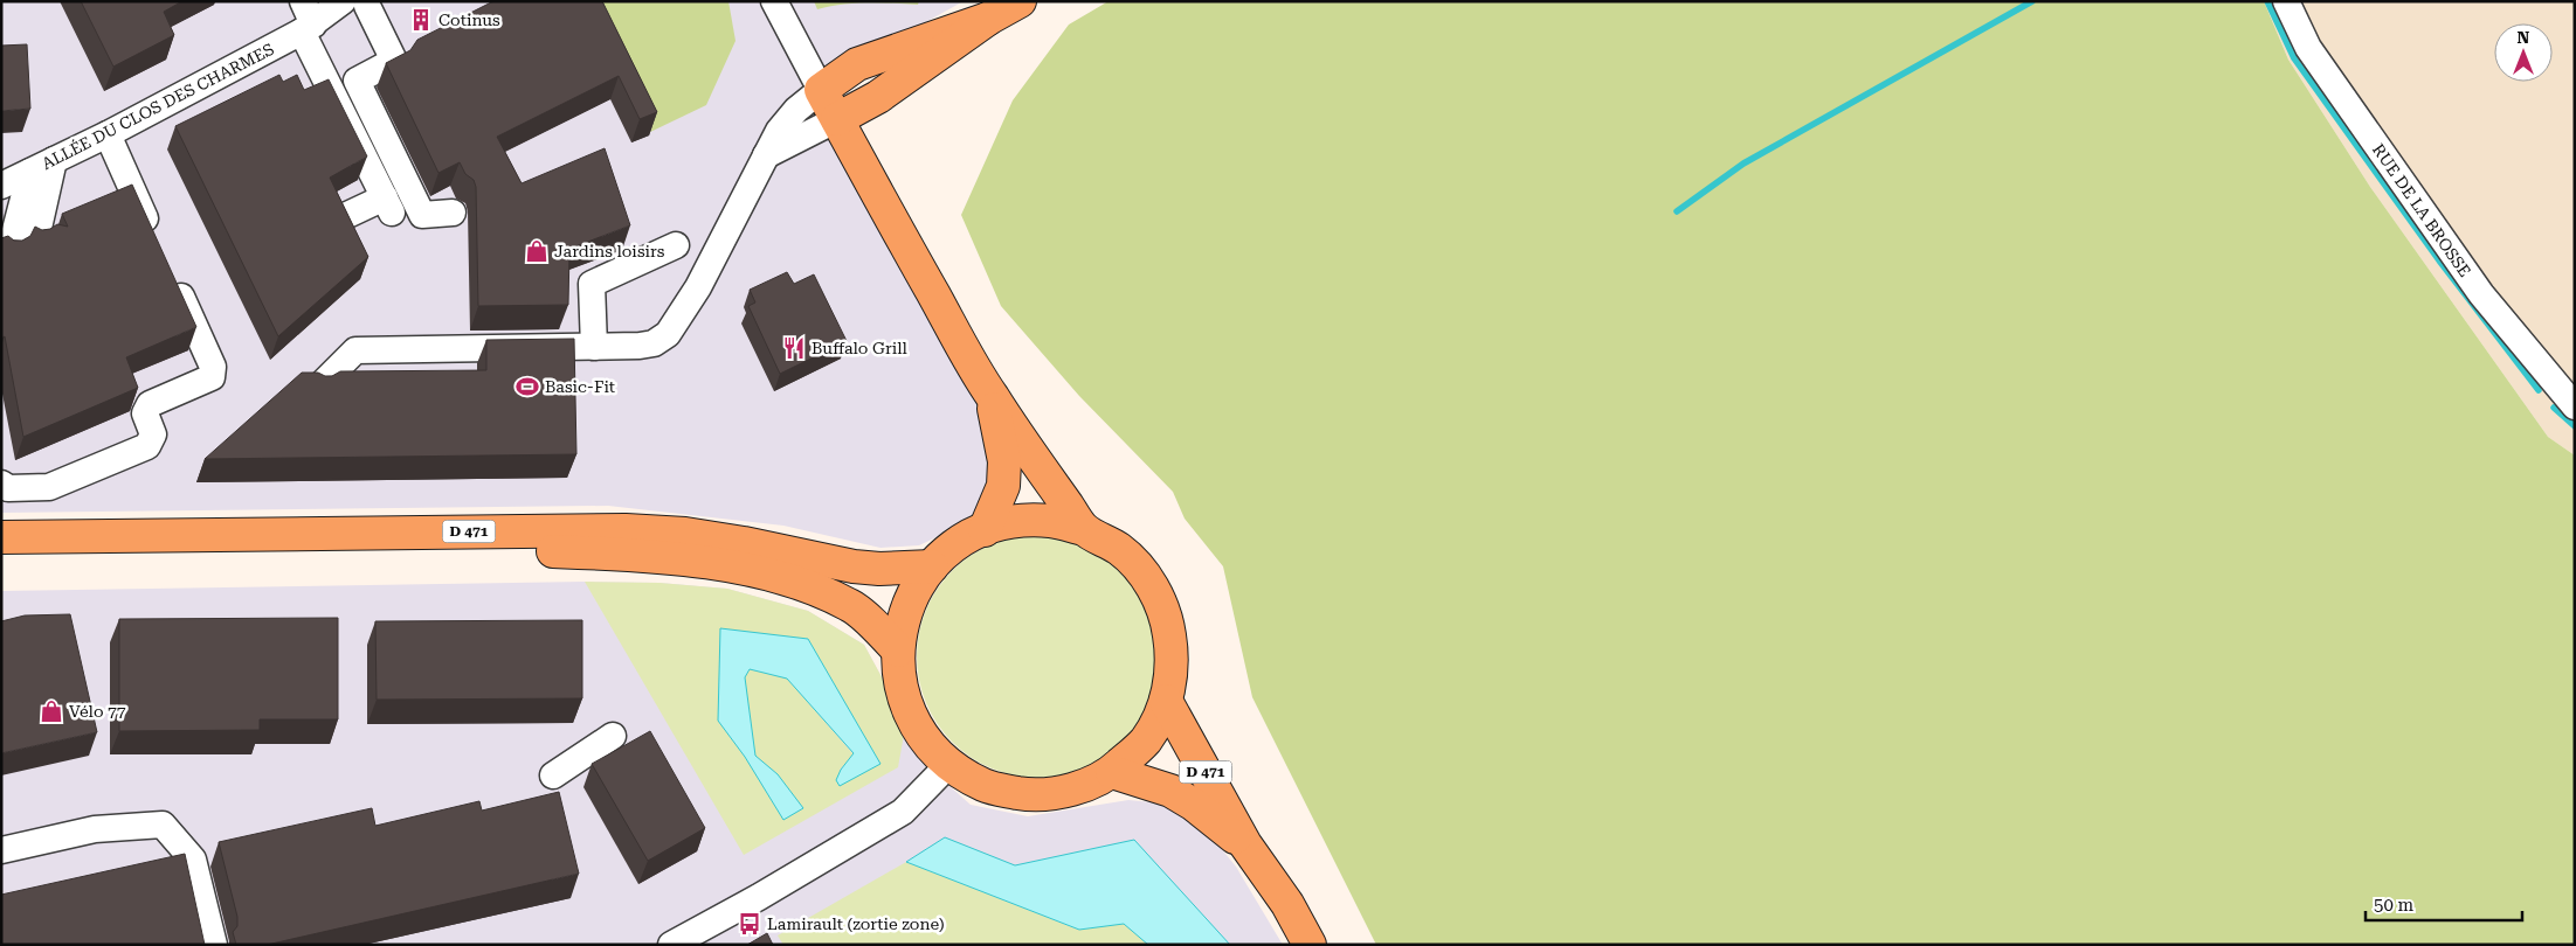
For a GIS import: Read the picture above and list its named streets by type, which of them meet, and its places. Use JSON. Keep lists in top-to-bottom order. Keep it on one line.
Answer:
{"streets":{"main road":["D 471"],"street":["ALLÉE DU CLOS DES CHARMES","RUE DE LA BROSSE"]},"places":{"building":["Cotinus"],"shop":["Jardins loisirs","Vélo 77"],"restaurant":["Buffalo Grill"],"sports":["Basic-Fit"],"bus stop":["Lamirault (zortie zone)"]},"scale_bar":"50 m","north":"top"}
